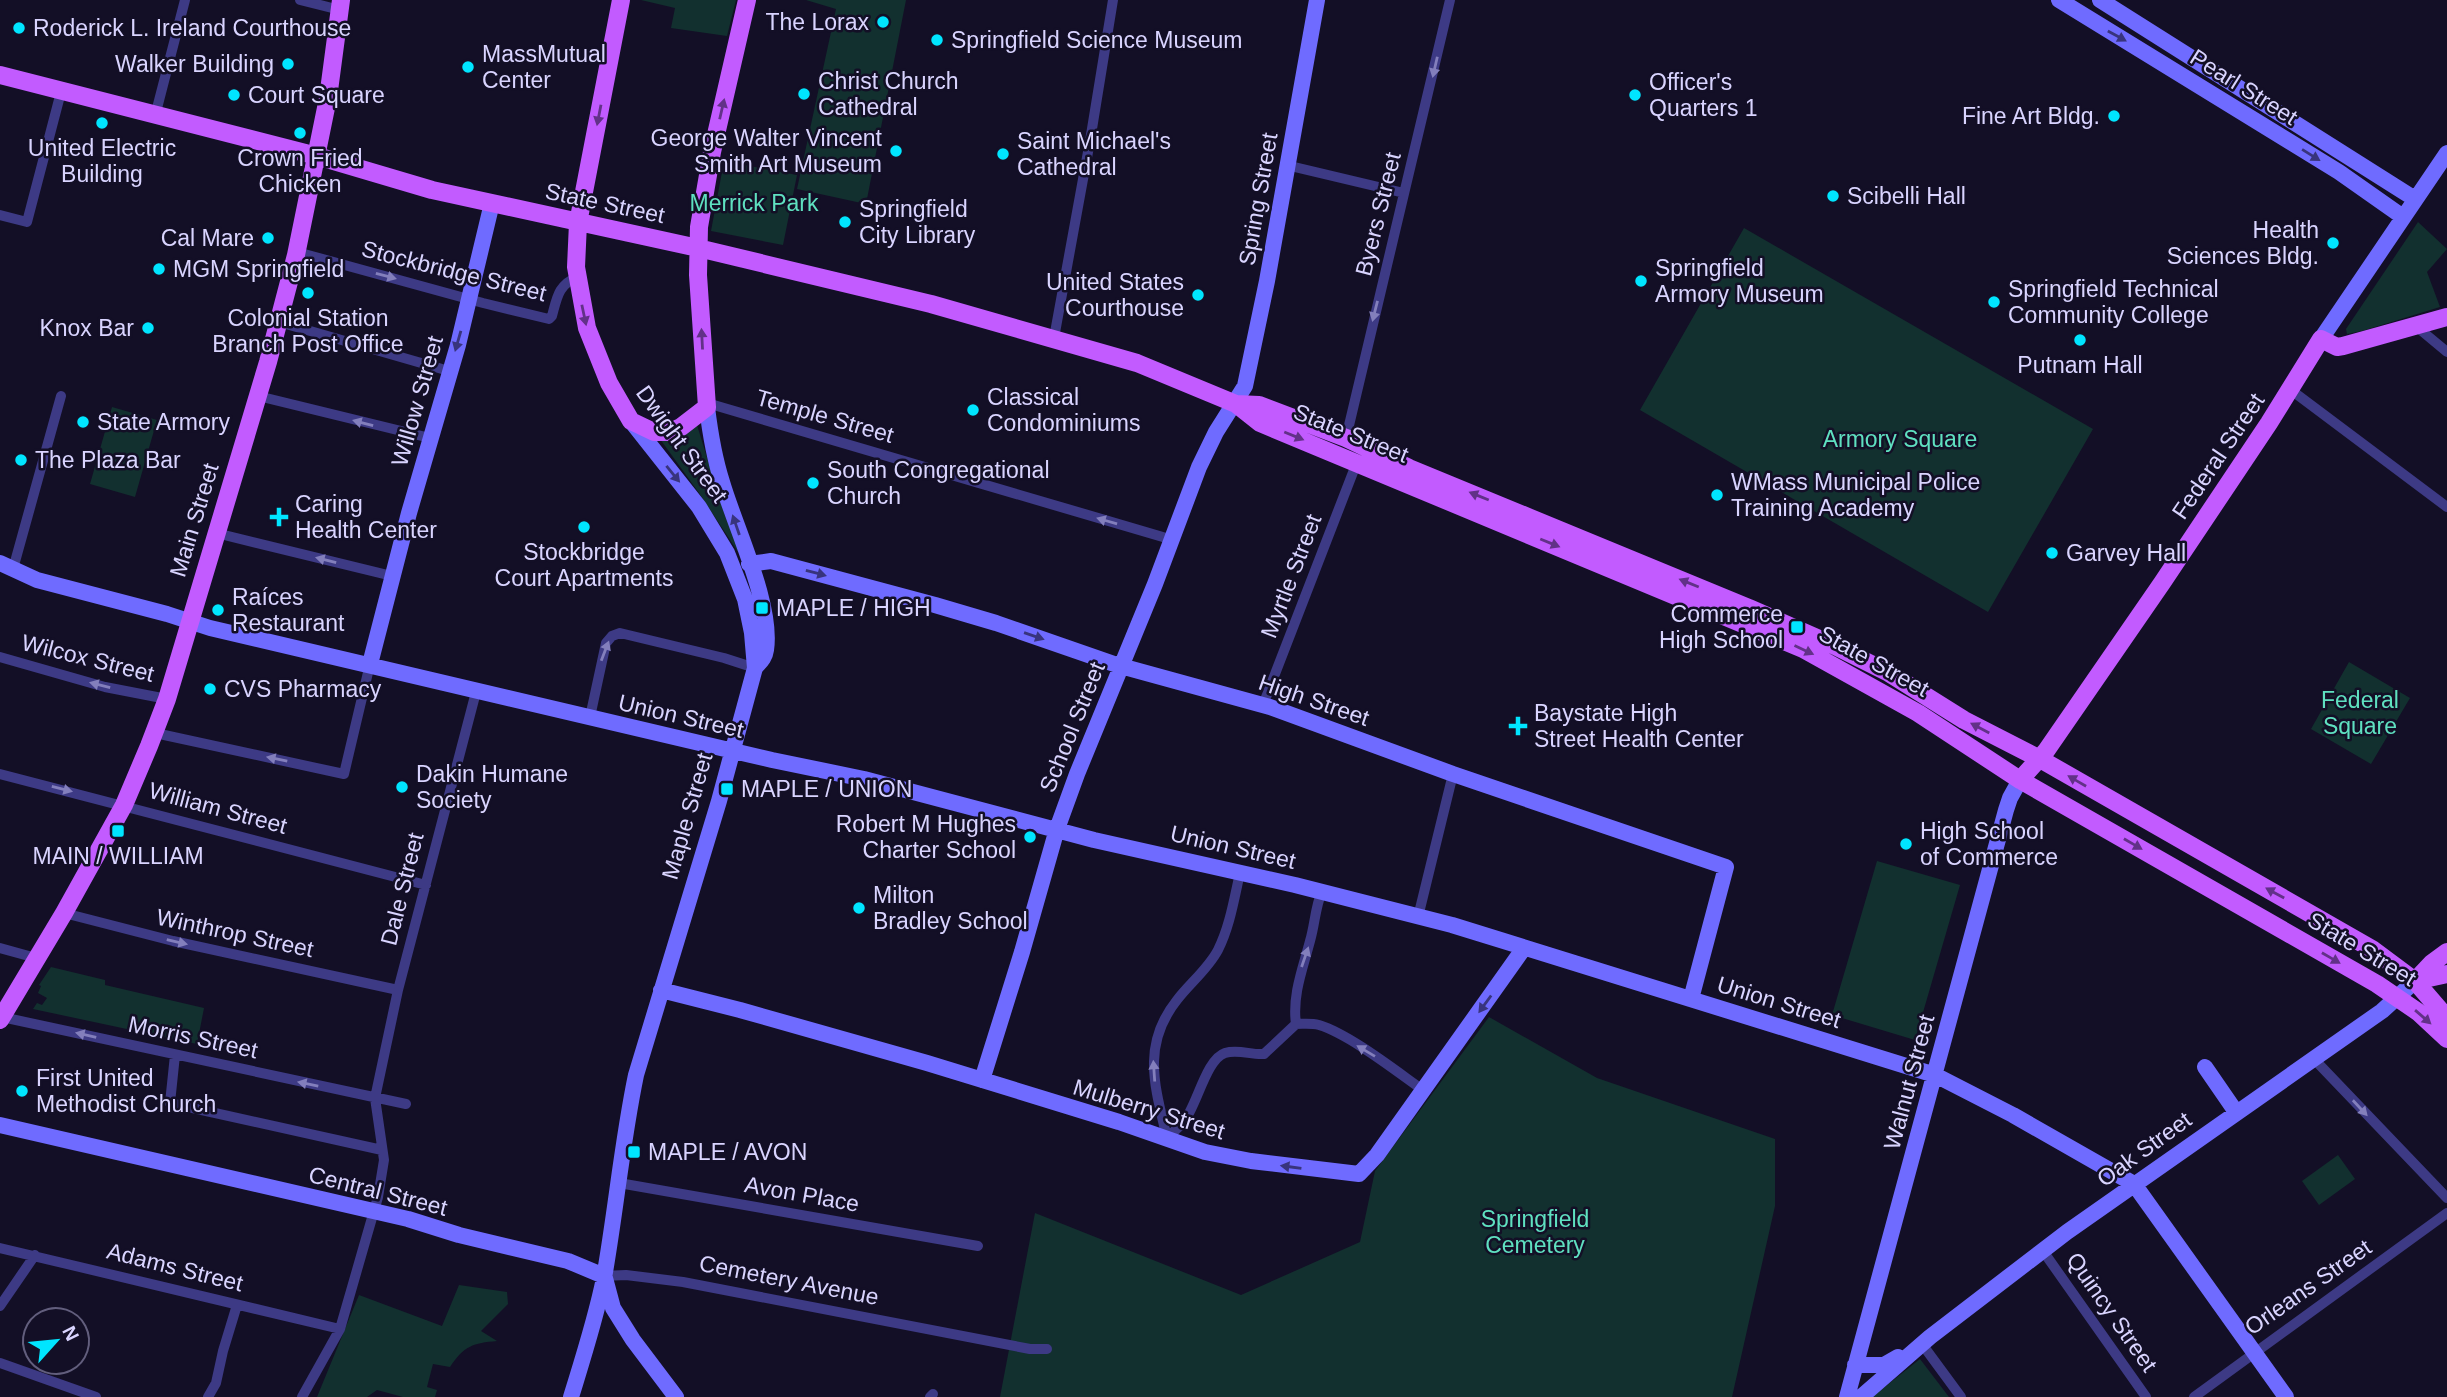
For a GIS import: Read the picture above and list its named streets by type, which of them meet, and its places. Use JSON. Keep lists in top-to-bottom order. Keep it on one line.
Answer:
{"streets":{"main road":["State Street","Dwight Street","Federal Street","Main Street","Maple Street"],"street":["Pearl Street","Spring Street","Byers Street","Stockbridge Street","Willow Street","Temple Street","Myrtle Street","Wilcox Street","High Street","Union Street","School Street","William Street","Dale Street","Winthrop Street","Morris Street","Walnut Street","Mulberry Street","Oak Street","Central Street","Avon Place","Adams Street","Cemetery Avenue","Orleans Street","Quincy Street"]},"crossings":[["Pearl Street","Federal Street"],["Spring Street","State Street"],["Spring Street","School Street"],["State Street","Byers Street"],["State Street","Willow Street"],["State Street","Dwight Street"],["State Street","Federal Street"],["State Street","Main Street"],["State Street","Myrtle Street"],["State Street","School Street"],["State Street","Maple Street"],["State Street","Walnut Street"],["State Street","Oak Street"],["Stockbridge Street","Willow Street"],["Stockbridge Street","Dwight Street"],["Stockbridge Street","Main Street"],["Willow Street","Main Street"],["Willow Street","Union Street"],["Temple Street","School Street"],["Temple Street","Maple Street"],["Dwight Street","Maple Street"],["Federal Street","Walnut Street"],["Main Street","Wilcox Street"],["Main Street","Union Street"],["Main Street","William Street"],["Main Street","Winthrop Street"],["Main Street","Morris Street"],["Myrtle Street","High Street"],["High Street","Union Street"],["High Street","School Street"],["High Street","Maple Street"],["Union Street","School Street"],["Union Street","Maple Street"],["Union Street","Dale Street"],["Union Street","Walnut Street"],["Union Street","Mulberry Street"],["Union Street","Oak Street"],["Union Street","Orleans Street"],["School Street","Mulberry Street"],["William Street","Dale Street"],["Maple Street","Mulberry Street"],["Maple Street","Central Street"],["Maple Street","Avon Place"],["Maple Street","Cemetery Avenue"],["Dale Street","Winthrop Street"],["Dale Street","Morris Street"],["Walnut Street","Oak Street"],["Oak Street","Quincy Street"],["Central Street","Cemetery Avenue"]],"one_way":["Byers Street","Temple Street","Dwight Street","Wilcox Street","Maple Street","Winthrop Street","Morris Street","Mulberry Street"],"parks":["Merrick Park","Armory Square","Federal Square","Springfield Cemetery"],"places":{"other":["The Lorax","Roderick L. Ireland Courthouse","Springfield Science Museum","Walker Building","MassMutual Center","Christ Church Cathedral","Court Square","Officer's Quarters 1","Fine Art Bldg.","United Electric Building","Crown Fried Chicken","George Walter Vincent Smith Art Museum","Saint Michael's Cathedral","Scibelli Hall","Springfield City Library","Cal Mare","Health Sciences Bldg.","MGM Springfield","Springfield Armory Museum","Colonial Station Branch Post Office","United States Courthouse","Springfield Technical Community College","Knox Bar","Putnam Hall","Classical Condominiums","State Armory","The Plaza Bar","South Congregational Church","WMass Municipal Police Training Academy","Stockbridge Court Apartments","Garvey Hall","Raíces Restaurant","CVS Pharmacy","Dakin Humane Society","Robert M Hughes Charter School","High School of Commerce","Milton Bradley School","First United Methodist Church"],"health":["Caring Health Center","Baystate High Street Health Center"],"transit":["MAPLE / HIGH","Commerce High School","MAPLE / UNION","MAIN / WILLIAM","MAPLE / AVON"]},"north":"top right"}
